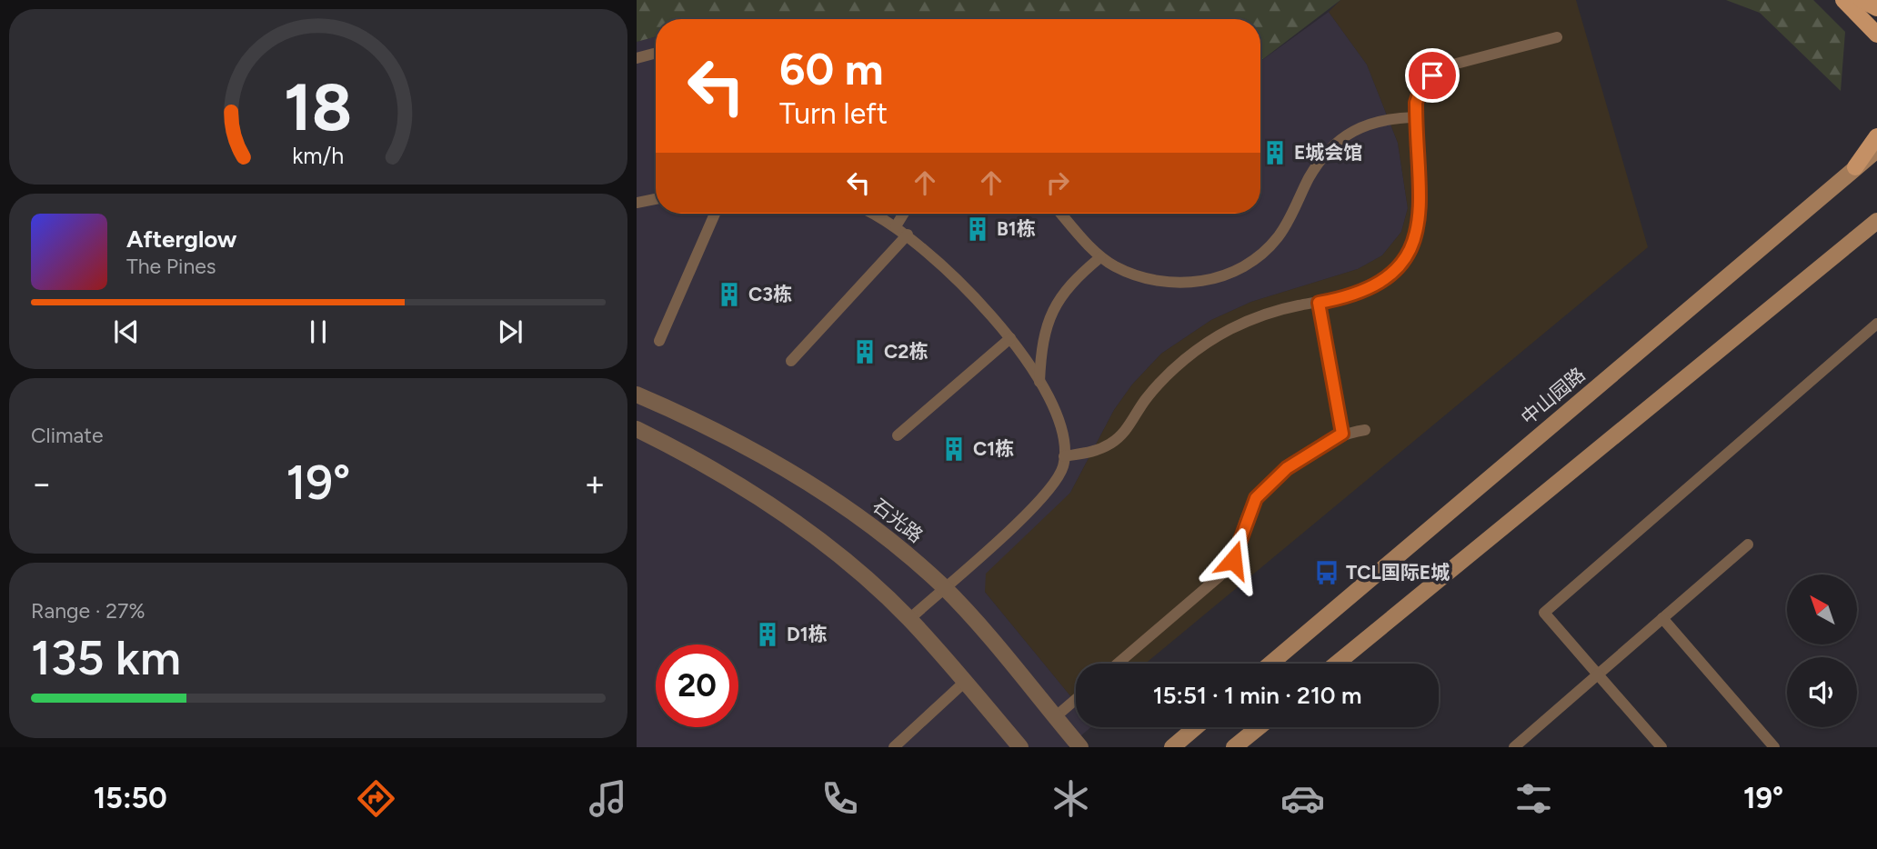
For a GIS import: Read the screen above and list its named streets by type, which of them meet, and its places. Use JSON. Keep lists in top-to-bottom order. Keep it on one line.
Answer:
{"streets":{"main road":["中山园路"],"street":["石光路"]},"places":{"building":["E城会馆","B1栋","C3栋","C2栋","C1栋","D1栋"],"bus stop":["TCL国际E城"]},"north":"top left","page":{"turn":["60 m","Turn left"],"song":["Afterglow","The Pines"],"tile":["Climate",["Range · 27%","135 km"]],"heat":["−","19°","+"],"limit":"20","trip":"15:51 · 1 min · 210 m","tabs":["15:50","19°"],"gauge":["18","km/h"]}}
